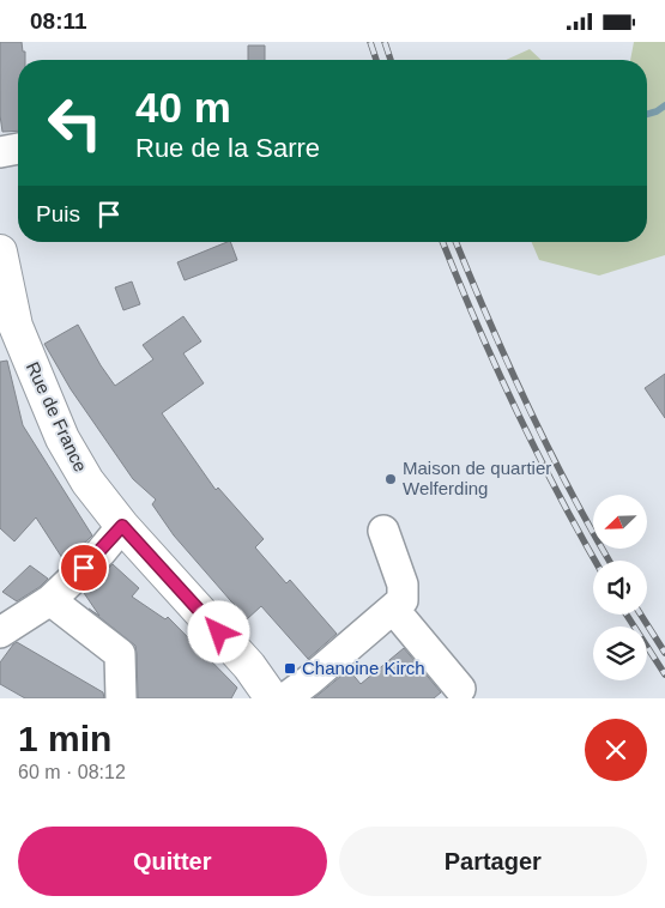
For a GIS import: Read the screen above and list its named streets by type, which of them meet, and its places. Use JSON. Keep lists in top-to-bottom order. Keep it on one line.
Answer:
{"streets":{"main road":["Rue de France"]},"places":{"other":["Maison de quartier Welferding"],"transit":["Chanoine Kirch"]},"north":"bottom left","page":{"status":"08:11","turn":["40 m","Rue de la Sarre"],"then":"Puis","heading":["1 min","60 m · 08:12"],"buttons":["Quitter","Partager"]}}
